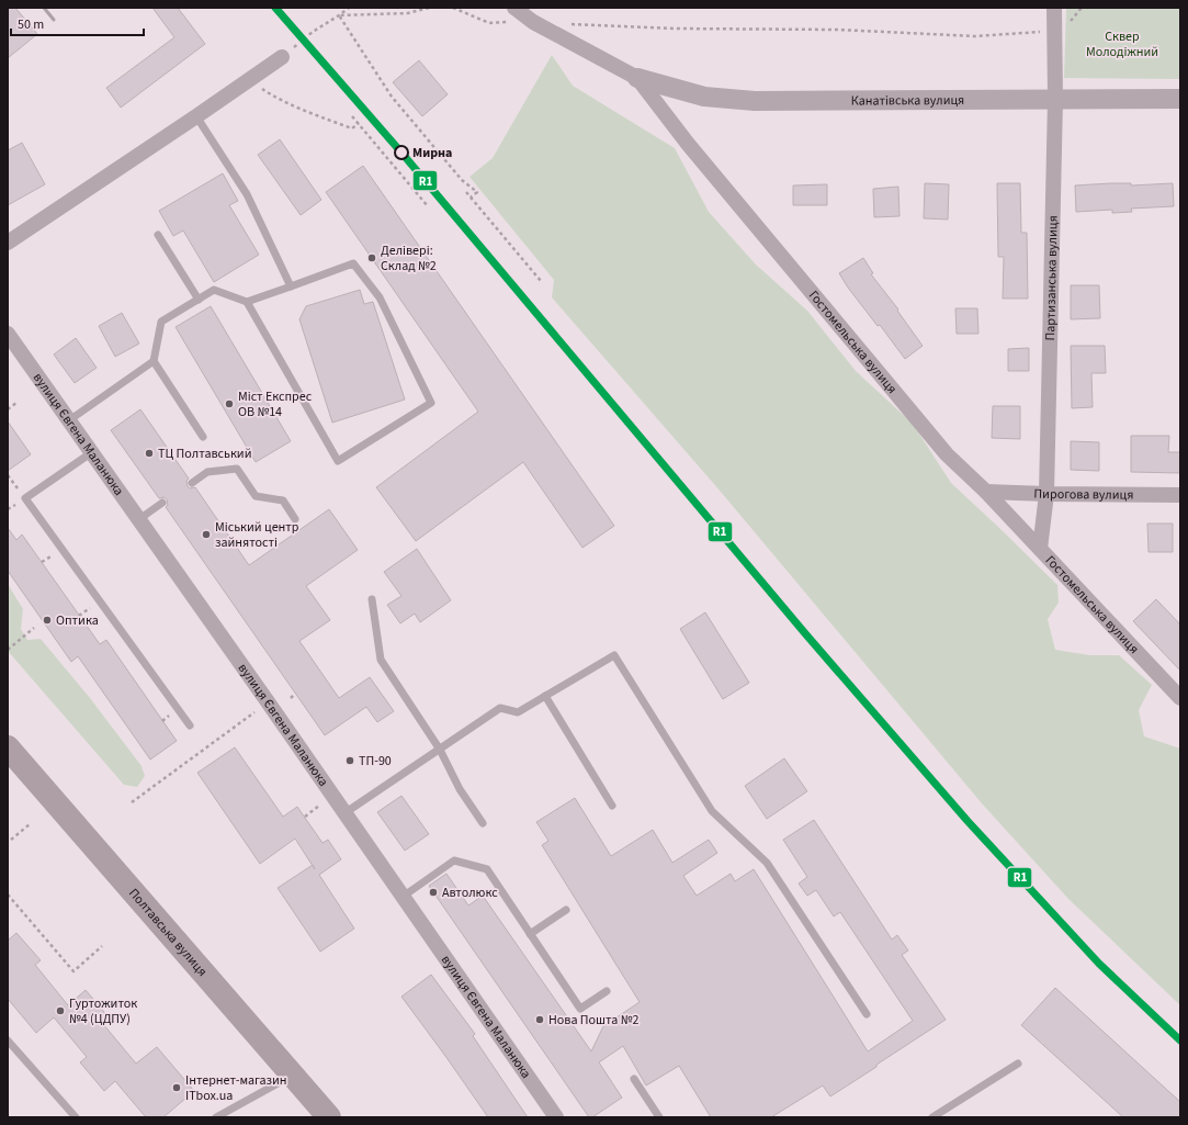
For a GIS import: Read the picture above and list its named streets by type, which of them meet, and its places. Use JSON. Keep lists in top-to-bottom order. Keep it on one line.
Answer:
{"streets":{"main road":["Полтавська вулиця"],"street":["Канатівська вулиця","Партизанська вулиця","Гостомельська вулиця","вулиця Євгена Маланюка","Пирогова вулиця"]},"crossings":[["Канатівська вулиця","Партизанська вулиця"],["Канатівська вулиця","Гостомельська вулиця"],["Партизанська вулиця","Гостомельська вулиця"],["Партизанська вулиця","Пирогова вулиця"],["Гостомельська вулиця","Пирогова вулиця"]],"parks":["Сквер Молодіжний"],"places":["Мирна","Делівері: Склад №2","Міст Експрес ОВ №14","ТЦ Полтавський","Міський центр зайнятості","Оптика","ТП-90","Автолюкс","Гуртожиток №4 (ЦДПУ)","Нова Пошта №2","Інтернет-магазин ITbox.ua"],"lines":["transit line R1"],"scale_bar":"50 m"}
